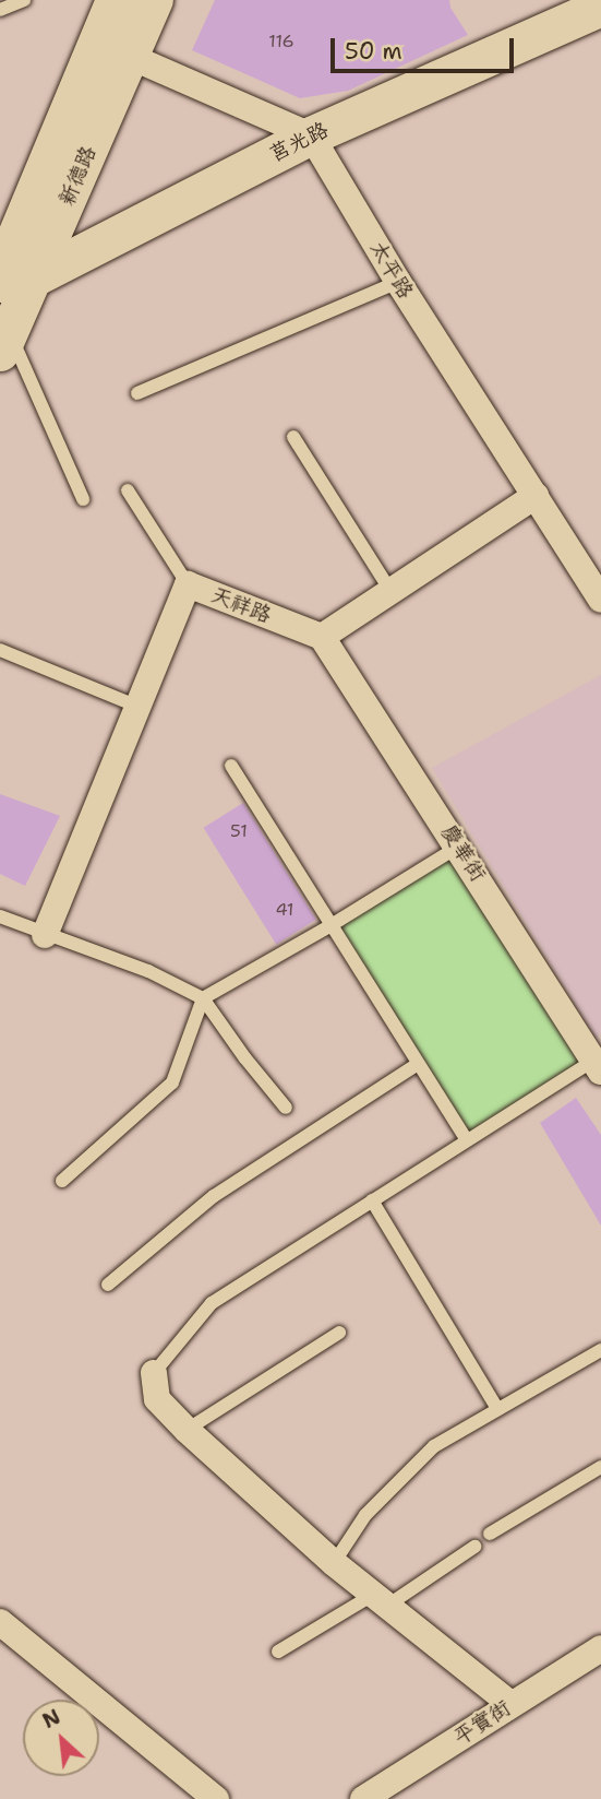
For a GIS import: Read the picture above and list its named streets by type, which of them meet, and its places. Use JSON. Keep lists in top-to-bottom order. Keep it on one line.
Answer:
{"streets":{"street":["莒光路","新德路","太平路","天祥路","慶華街","平實街"]},"crossings":[["莒光路","新德路"],["莒光路","太平路"],["天祥路","慶華街"]],"house_numbers":["116","51","41"],"scale_bar":"50 m","north":"top left"}
